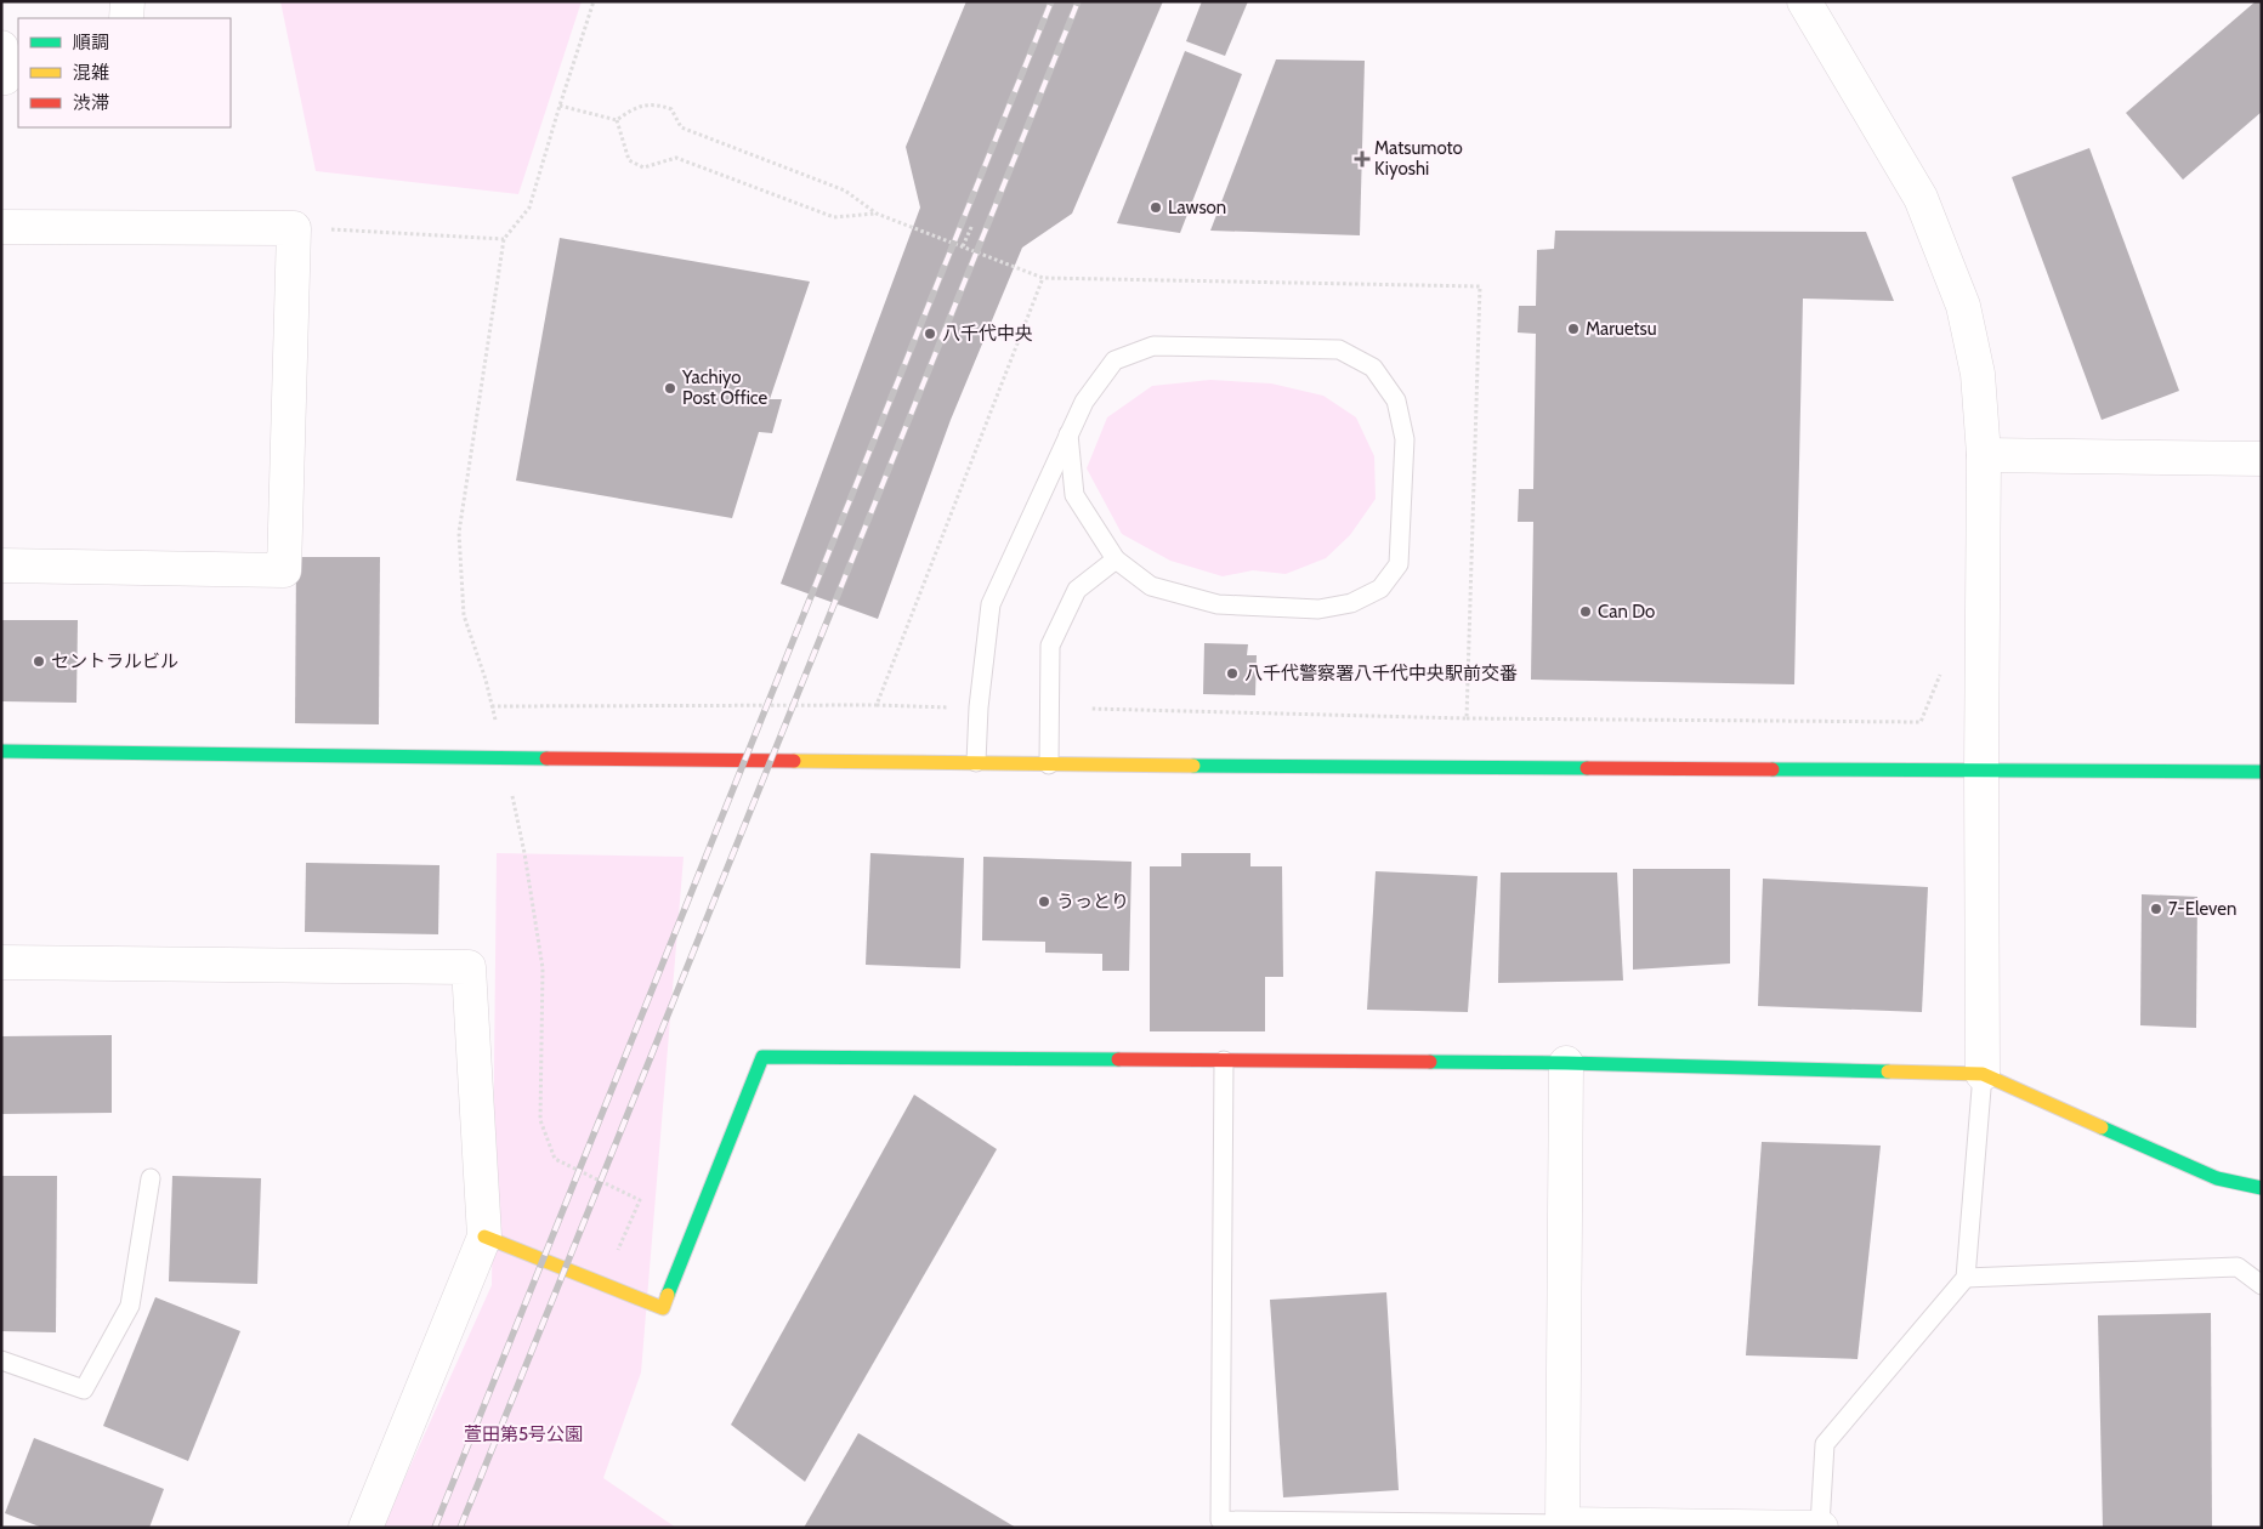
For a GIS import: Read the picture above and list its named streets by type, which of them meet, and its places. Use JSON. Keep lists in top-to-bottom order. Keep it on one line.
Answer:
{"parks":["萱田第5号公園"],"places":{"health":["Matsumoto Kiyoshi"],"other":["Lawson","Maruetsu","八千代中央","Yachiyo Post Office","Can Do","セントラルビル","八千代警察署八千代中央駅前交番","うっとり","7-Eleven"]},"legend":["順調","混雑","渋滞"]}
